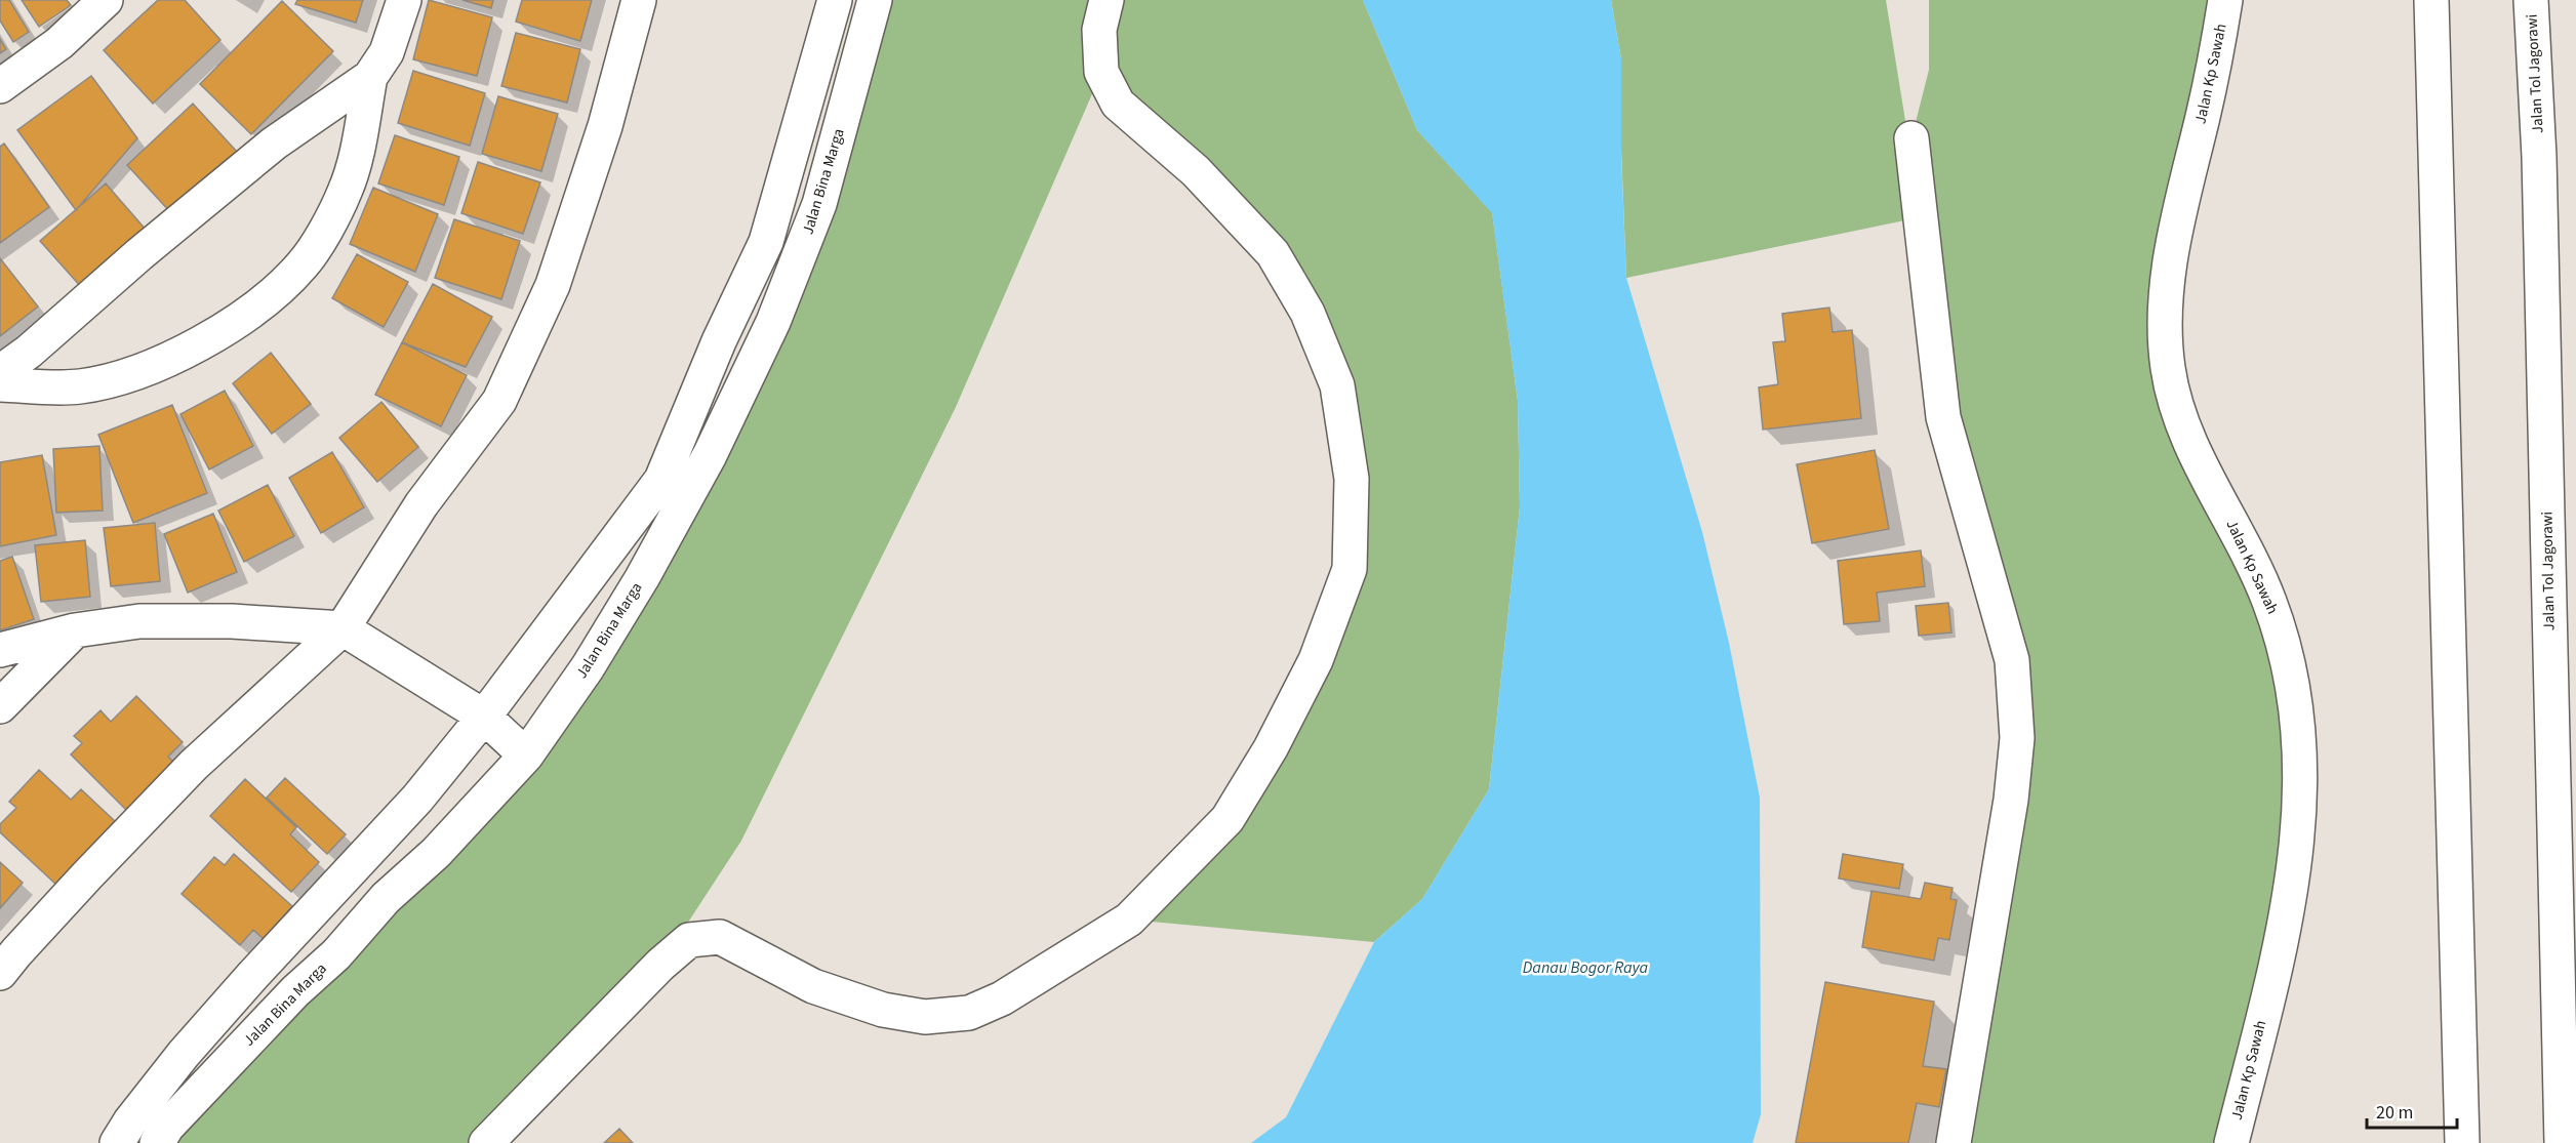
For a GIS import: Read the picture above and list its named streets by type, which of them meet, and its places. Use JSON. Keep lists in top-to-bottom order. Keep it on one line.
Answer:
{"streets":{"main road":["Jalan Kp Sawah","Jalan Tol Jagorawi","Jalan Bina Marga"]},"water":["Danau Bogor Raya"],"scale_bar":"20 m"}
